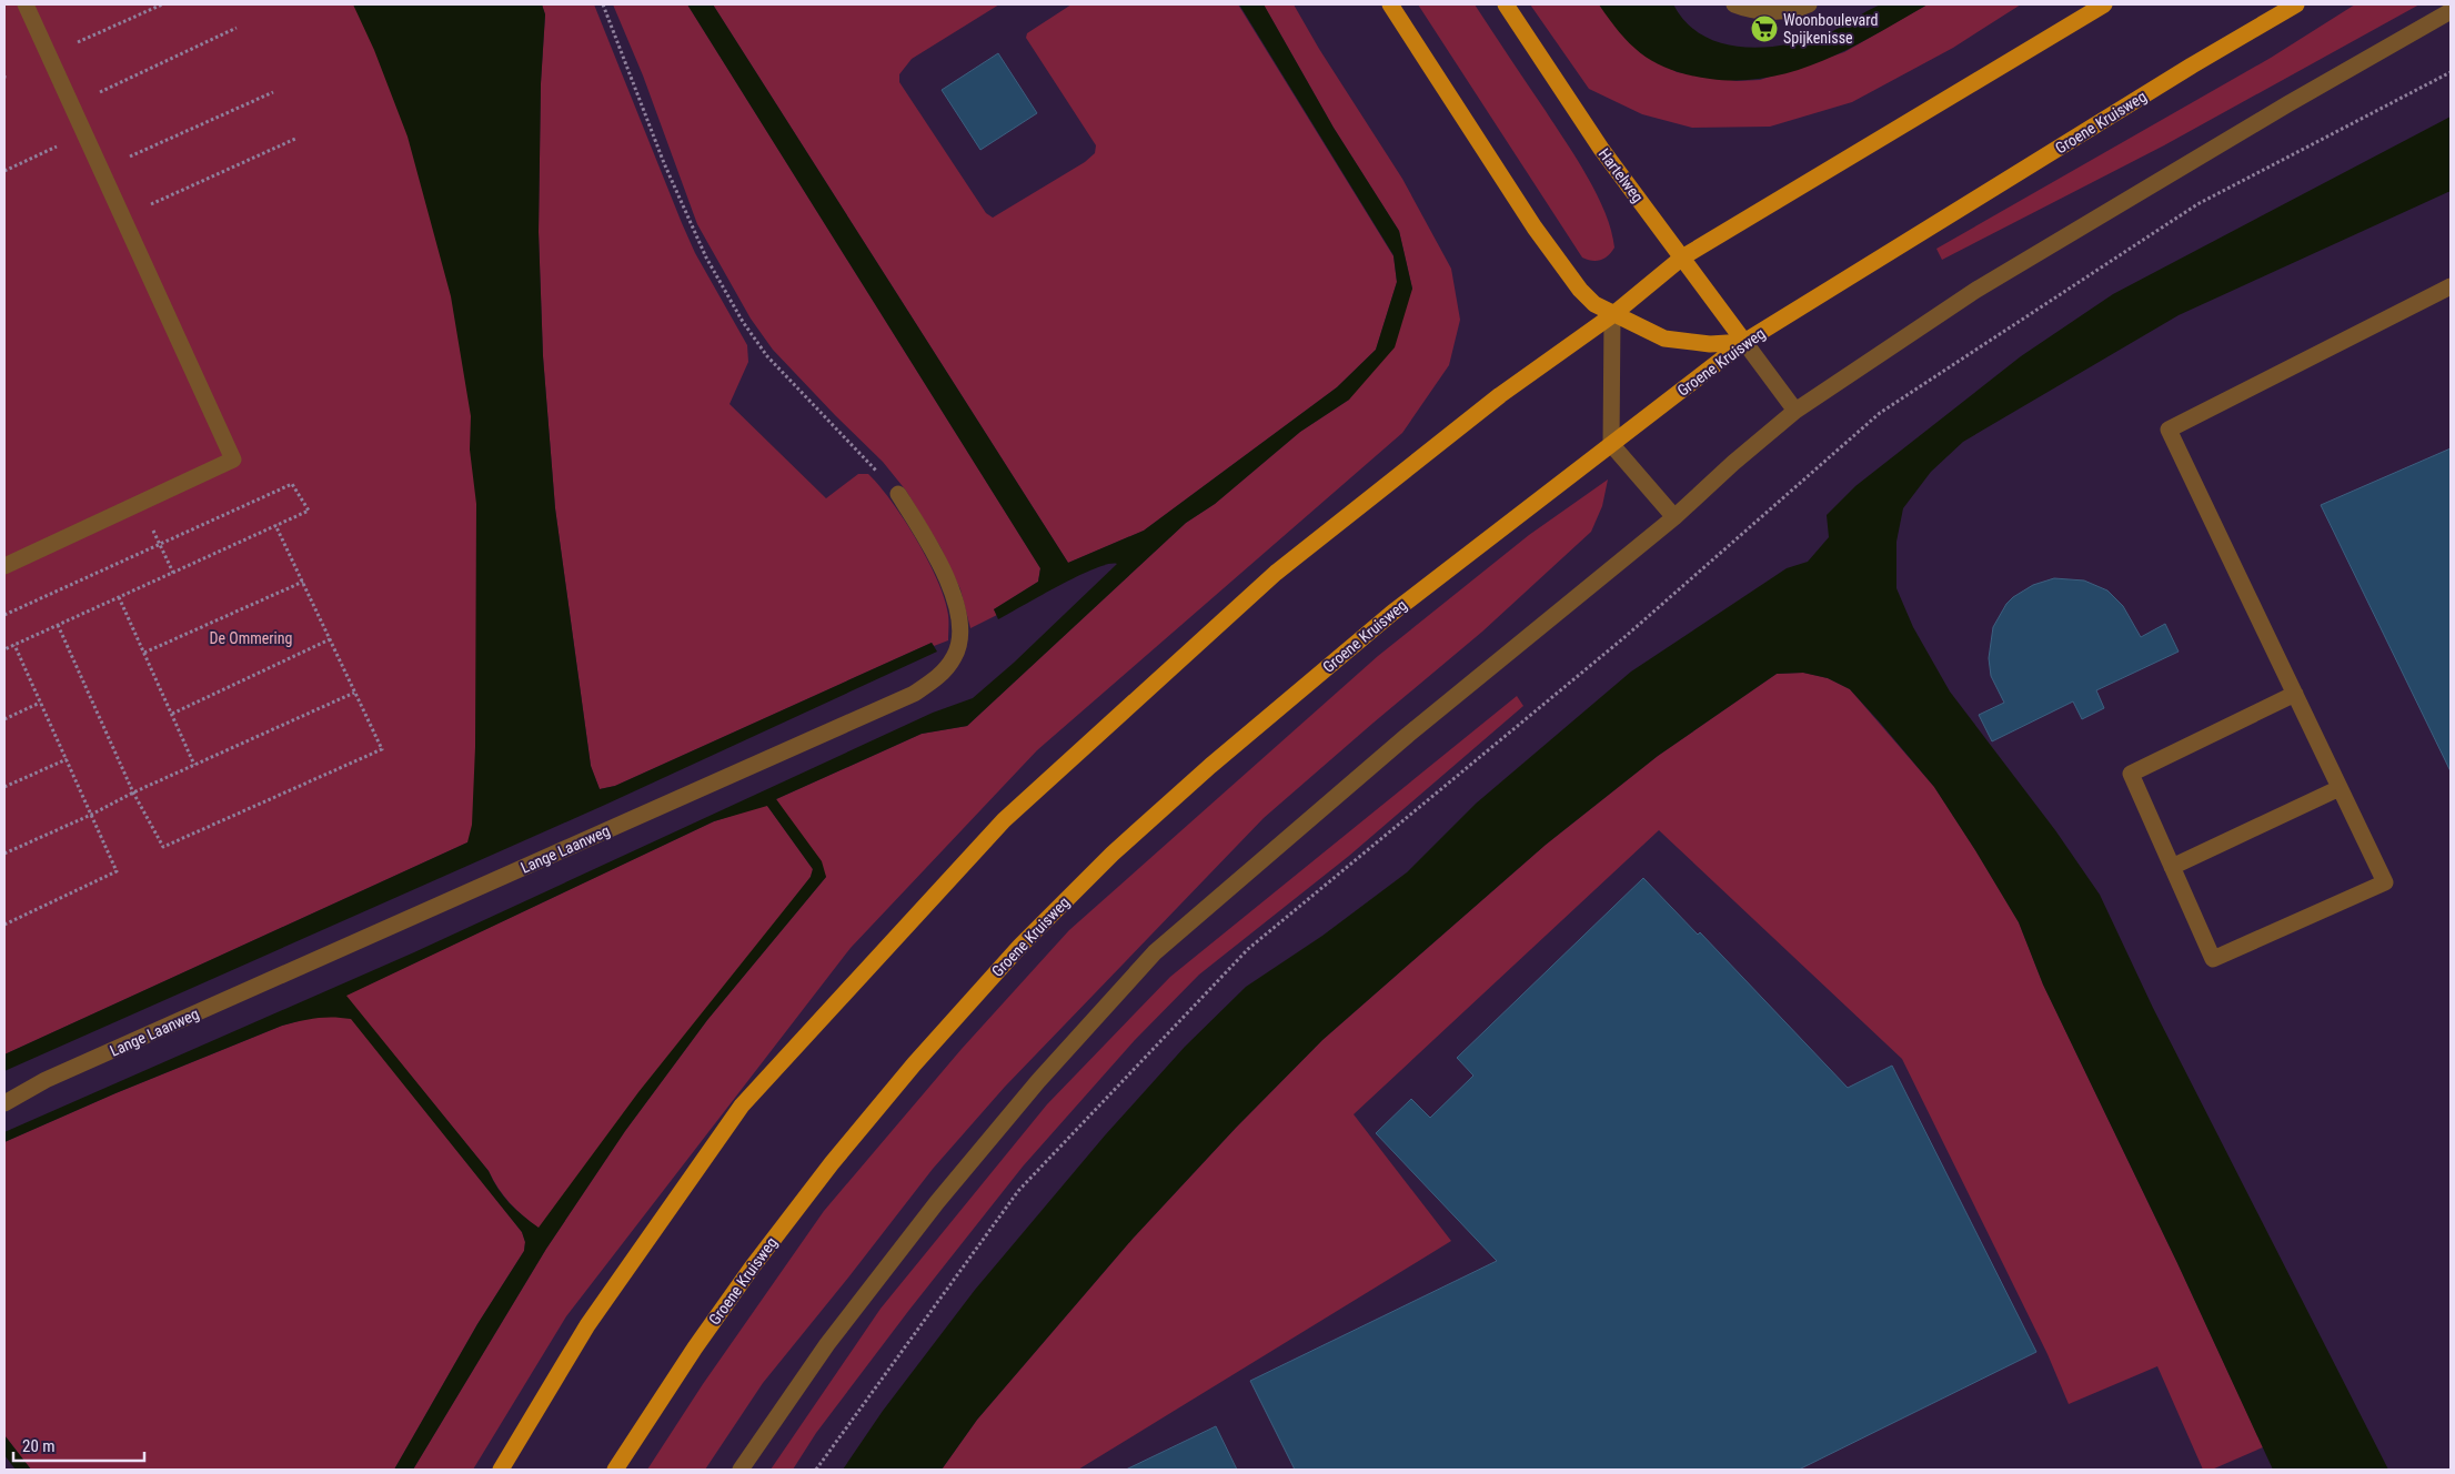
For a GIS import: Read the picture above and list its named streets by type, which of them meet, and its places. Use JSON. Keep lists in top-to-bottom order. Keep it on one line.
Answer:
{"streets":{"main road":["Groene Kruisweg","Hartelweg"],"street":["Lange Laanweg"]},"crossings":[["Groene Kruisweg","Hartelweg"]],"parks":["De Ommering"],"places":{"supermarket":["Woonboulevard Spijkenisse"]},"scale_bar":"20 m"}
